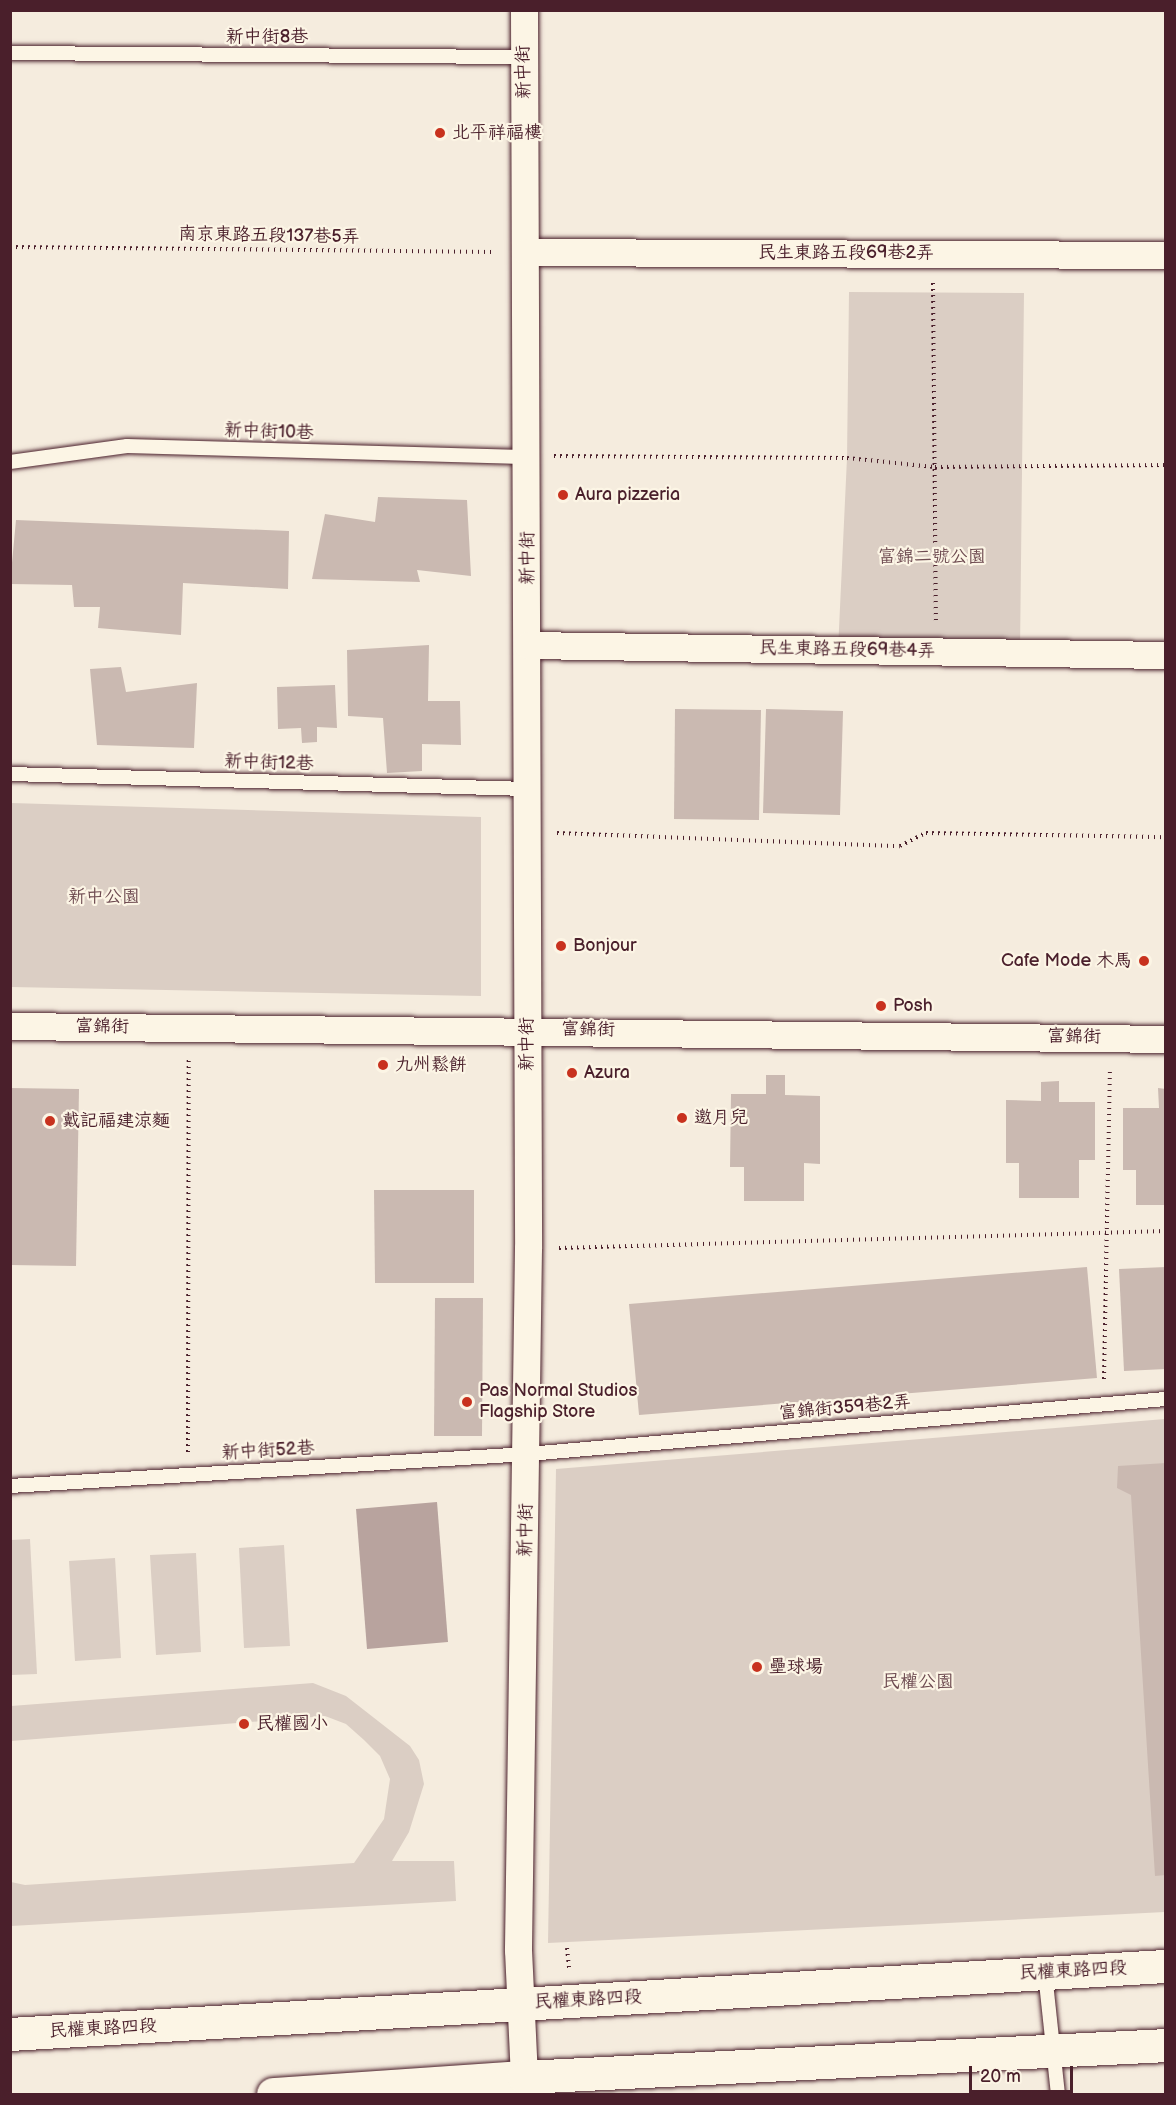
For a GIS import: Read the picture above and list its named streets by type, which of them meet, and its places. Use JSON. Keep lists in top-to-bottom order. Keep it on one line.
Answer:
{"streets":{"main road":["民權東路四段"],"street":["新中街","民生東路五段69巷2弄","民生東路五段69巷4弄","富錦街"],"lane":["新中街8巷","新中街10巷","新中街12巷","富錦街359巷2弄","新中街52巷"],"path":["南京東路五段137巷5弄"]},"crossings":[["新中街8巷","新中街"],["新中街","南京東路五段137巷5弄"],["新中街","民生東路五段69巷2弄"],["新中街","新中街10巷"],["新中街","民生東路五段69巷4弄"],["新中街","新中街12巷"],["新中街","富錦街"],["新中街","富錦街359巷2弄"],["新中街","新中街52巷"],["新中街","民權東路四段"],["南京東路五段137巷5弄","民生東路五段69巷2弄"],["富錦街359巷2弄","新中街52巷"]],"parks":["富錦二號公園","新中公園","民權公園"],"places":["北平祥福樓","Aura pizzeria","Bonjour","Cafe Mode 木馬","Posh","九州鬆餅","Azura","邀月兒","戴記福建涼麵","Pas Normal Studios Flagship Store","壘球場","民權國小"],"scale_bar":"20 m"}
